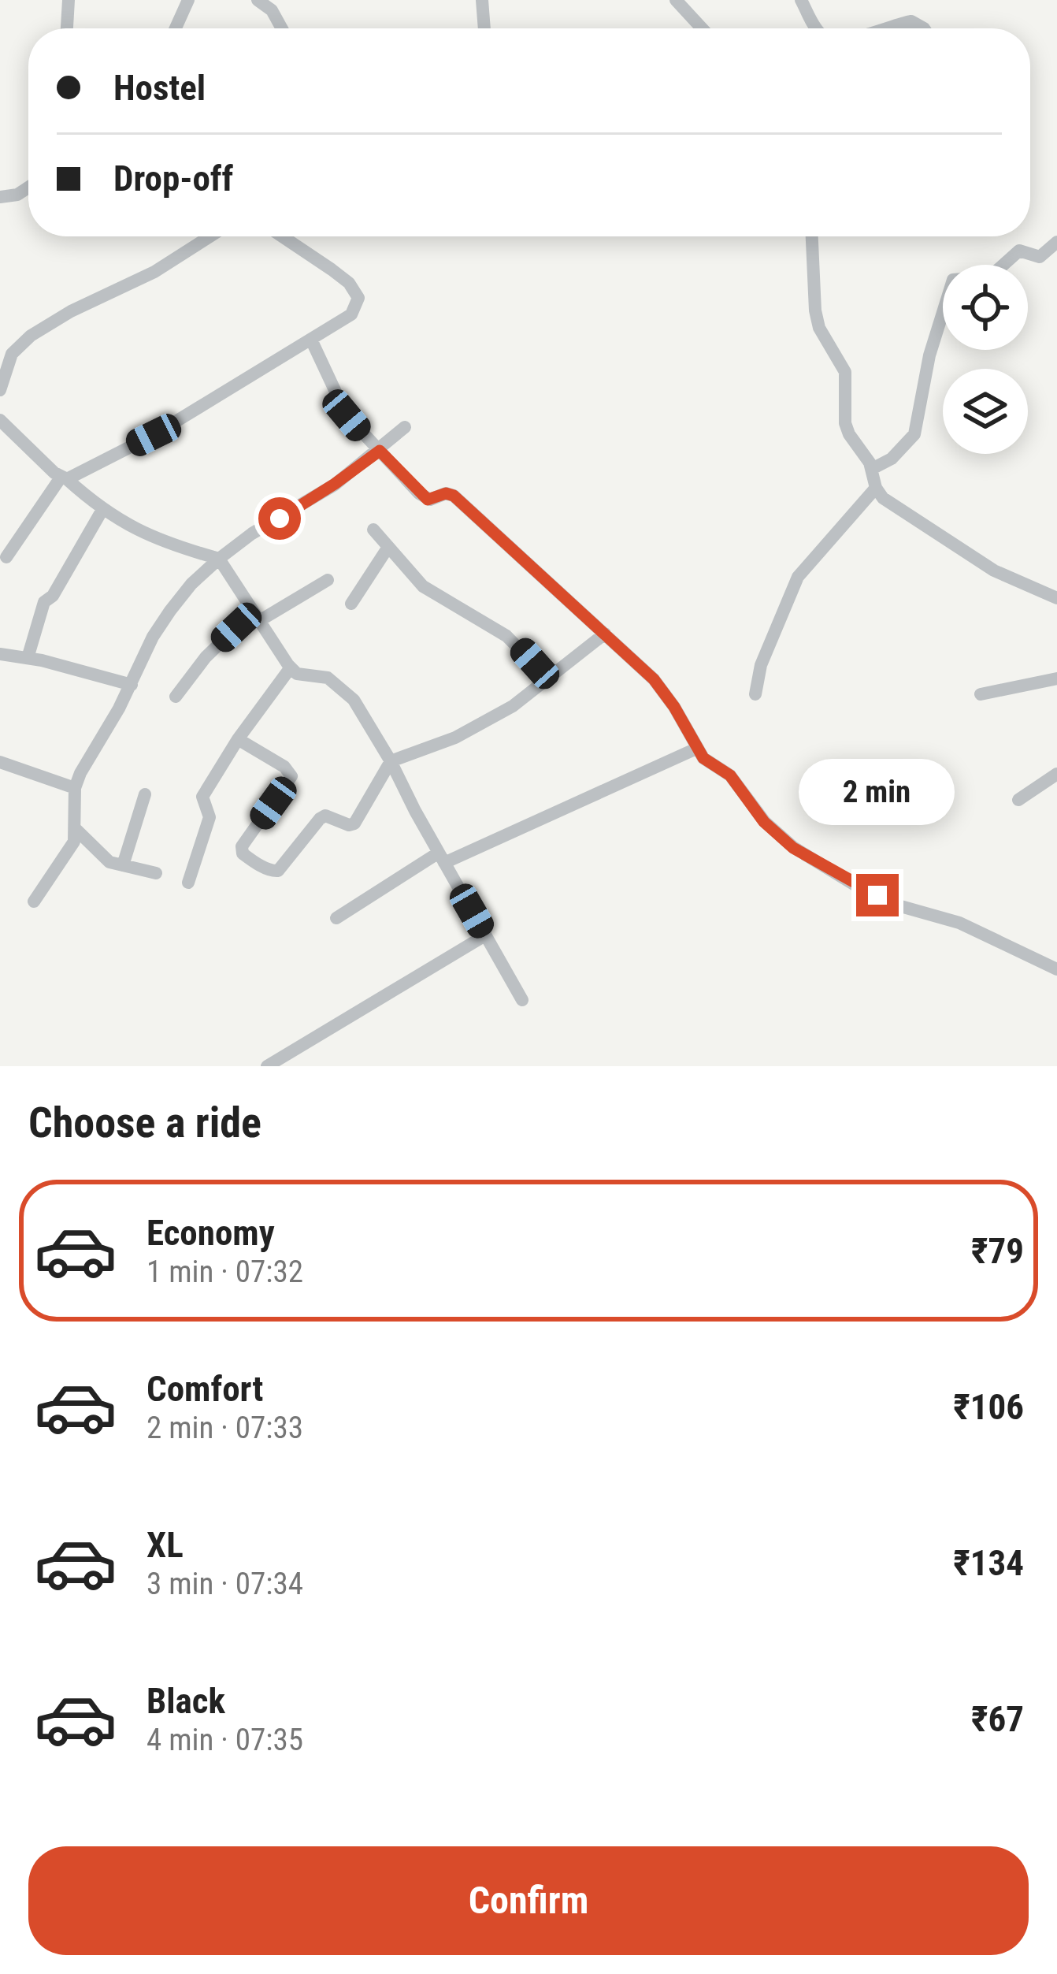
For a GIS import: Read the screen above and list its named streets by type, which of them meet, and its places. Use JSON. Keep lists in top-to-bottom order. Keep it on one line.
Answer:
{"page":{"banner":["Hostel","Drop-off"],"bubble":"2 min","heading":"Choose a ride","list":[{"name":"Economy","note":"1 min · 07:32","value":"₹79"},{"name":"Comfort","note":"2 min · 07:33","value":"₹106"},{"name":"XL","note":"3 min · 07:34","value":"₹134"},{"name":"Black","note":"4 min · 07:35","value":"₹67"}],"buttons":"Confirm"}}
